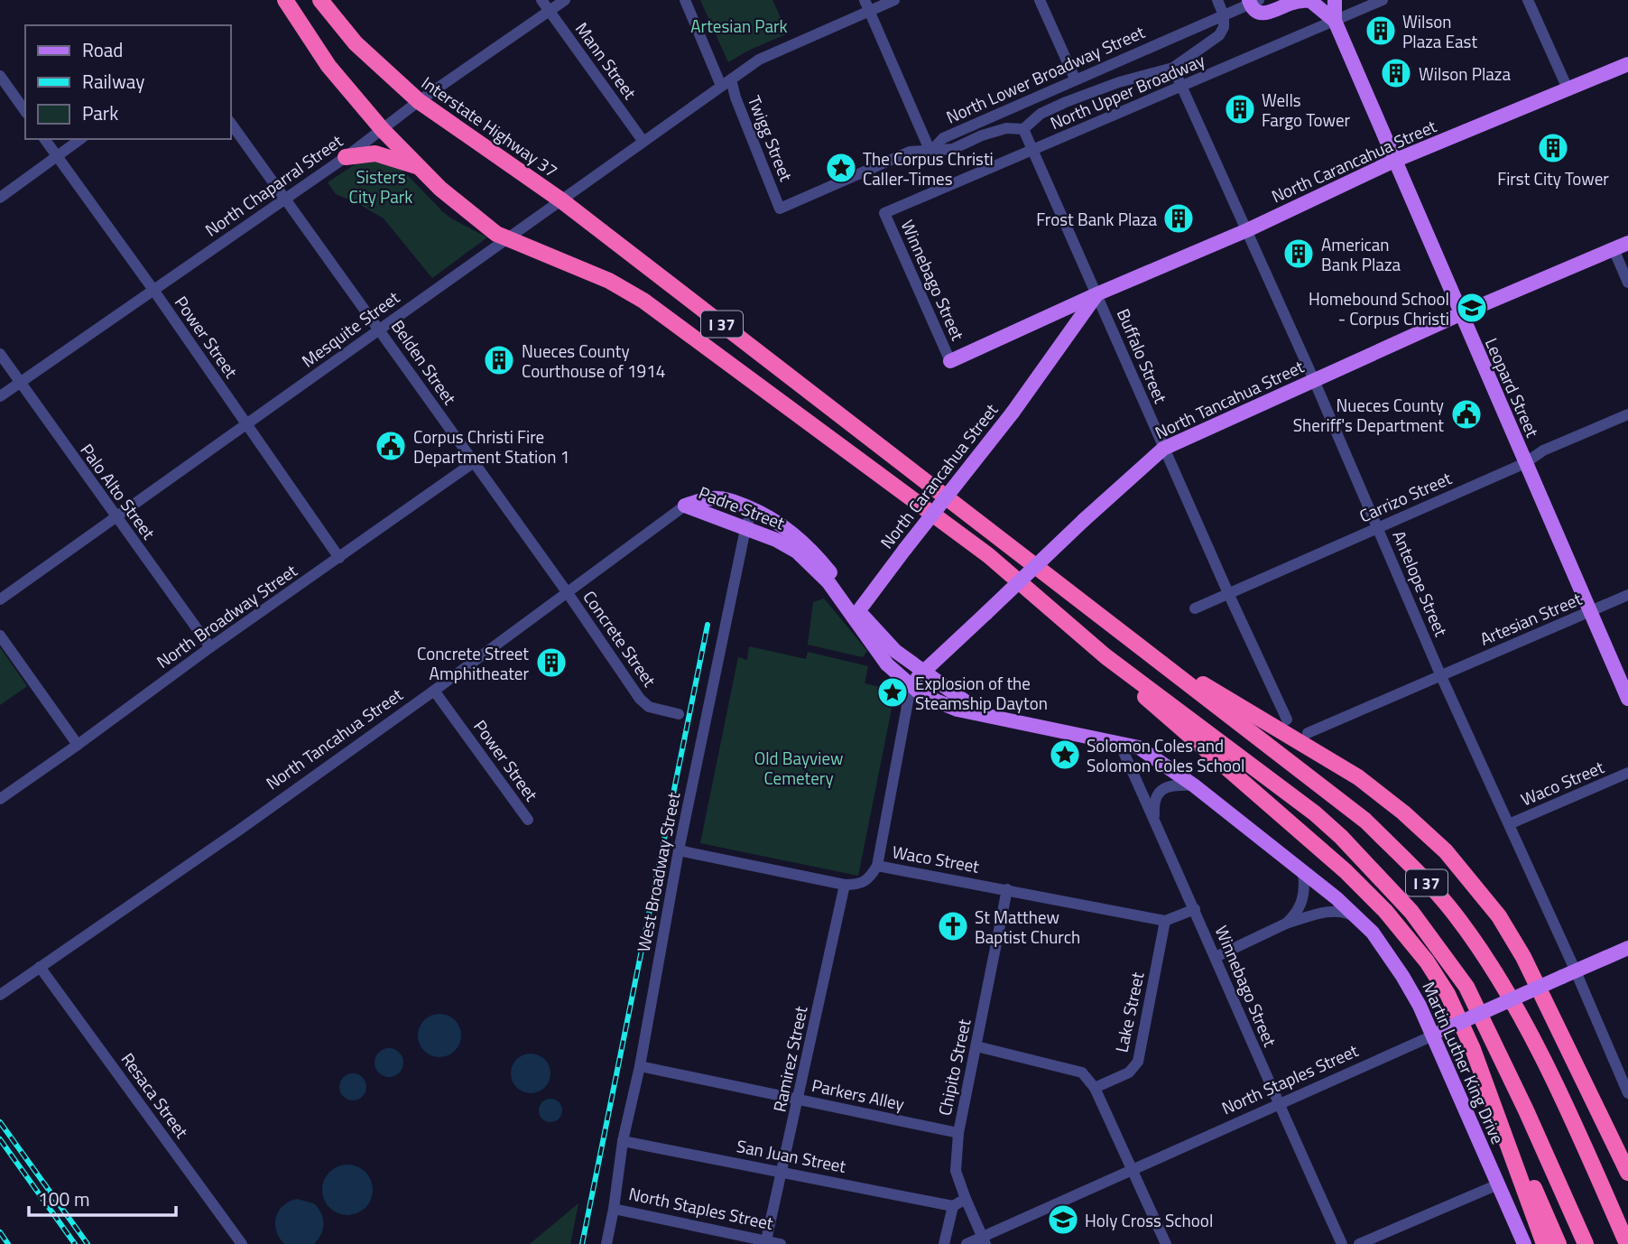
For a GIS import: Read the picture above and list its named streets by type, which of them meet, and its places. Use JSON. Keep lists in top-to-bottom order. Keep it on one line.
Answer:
{"streets":{"highway":["Interstate Highway 37","I 37"],"main road":["North Carancahua Street","Leopard Street","North Tancahua Street","Padre Street","Martin Luther King Drive","North Staples Street"],"street":["Mann Street","North Lower Broadway Street","North Upper Broadway","Twigg Street","North Chaparral Street","Winnebago Street","Mesquite Street","Power Street","Buffalo Street","Belden Street","Palo Alto Street","Carrizo Street","Antelope Street","North Broadway Street","Artesian Street","Concrete Street","Waco Street","West Broadway Street","Lake Street","Ramirez Street","Chipito Street","Parkers Alley","Resaca Street","San Juan Street"]},"crossings":[["Mann Street","North Chaparral Street"],["Mann Street","Mesquite Street"],["North Lower Broadway Street","Twigg Street"],["North Upper Broadway","Winnebago Street"],["North Upper Broadway","Buffalo Street"],["North Upper Broadway","Leopard Street"],["North Upper Broadway","Antelope Street"],["Interstate Highway 37","North Chaparral Street"],["Interstate Highway 37","I 37"],["Interstate Highway 37","Mesquite Street"],["Twigg Street","Mesquite Street"],["North Carancahua Street","Winnebago Street"],["North Carancahua Street","Buffalo Street"],["North Carancahua Street","Leopard Street"],["North Carancahua Street","Padre Street"],["North Carancahua Street","Antelope Street"],["North Chaparral Street","Power Street"],["North Chaparral Street","Belden Street"],["North Chaparral Street","Palo Alto Street"],["Winnebago Street","Padre Street"],["Winnebago Street","North Staples Street"],["I 37","Mesquite Street"],["Mesquite Street","Power Street"],["Mesquite Street","Belden Street"],["Mesquite Street","Palo Alto Street"],["Power Street","North Tancahua Street"],["Power Street","North Broadway Street"],["Buffalo Street","North Tancahua Street"],["Buffalo Street","Carrizo Street"],["Belden Street","North Tancahua Street"],["Belden Street","North Broadway Street"],["Belden Street","Concrete Street"],["Leopard Street","North Tancahua Street"],["Leopard Street","Carrizo Street"],["Leopard Street","Artesian Street"],["North Tancahua Street","Padre Street"],["North Tancahua Street","Antelope Street"],["North Tancahua Street","Concrete Street"],["North Tancahua Street","Resaca Street"],["Palo Alto Street","North Broadway Street"],["Carrizo Street","Antelope Street"],["Padre Street","West Broadway Street"],["Padre Street","Martin Luther King Drive"],["Antelope Street","Artesian Street"],["Antelope Street","Waco Street"],["Antelope Street","North Staples Street"],["Waco Street","Lake Street"],["Waco Street","Ramirez Street"],["Waco Street","Chipito Street"],["West Broadway Street","North Staples Street"],["West Broadway Street","Parkers Alley"],["West Broadway Street","San Juan Street"],["Ramirez Street","North Staples Street"],["Ramirez Street","Parkers Alley"],["Ramirez Street","San Juan Street"],["Martin Luther King Drive","North Staples Street"],["Chipito Street","North Staples Street"],["Chipito Street","Parkers Alley"]],"parks":["Artesian Park","Sisters City Park","Old Bayview Cemetery"],"places":{"building":["Wilson Plaza East","Wilson Plaza","Wells Fargo Tower","First City Tower","Frost Bank Plaza","American Bank Plaza","Nueces County Courthouse of 1914","Concrete Street Amphitheater"],"place":["The Corpus Christi Caller-Times","Explosion of the Steamship Dayton","Solomon Coles and Solomon Coles School"],"school or university":["Homebound School - Corpus Christi","Holy Cross School"],"public building":["Nueces County Sheriff's Department","Corpus Christi Fire Department Station 1"],"church":["St Matthew Baptist Church"]},"legend":["Road","Railway","Park"],"scale_bar":"100 m"}
